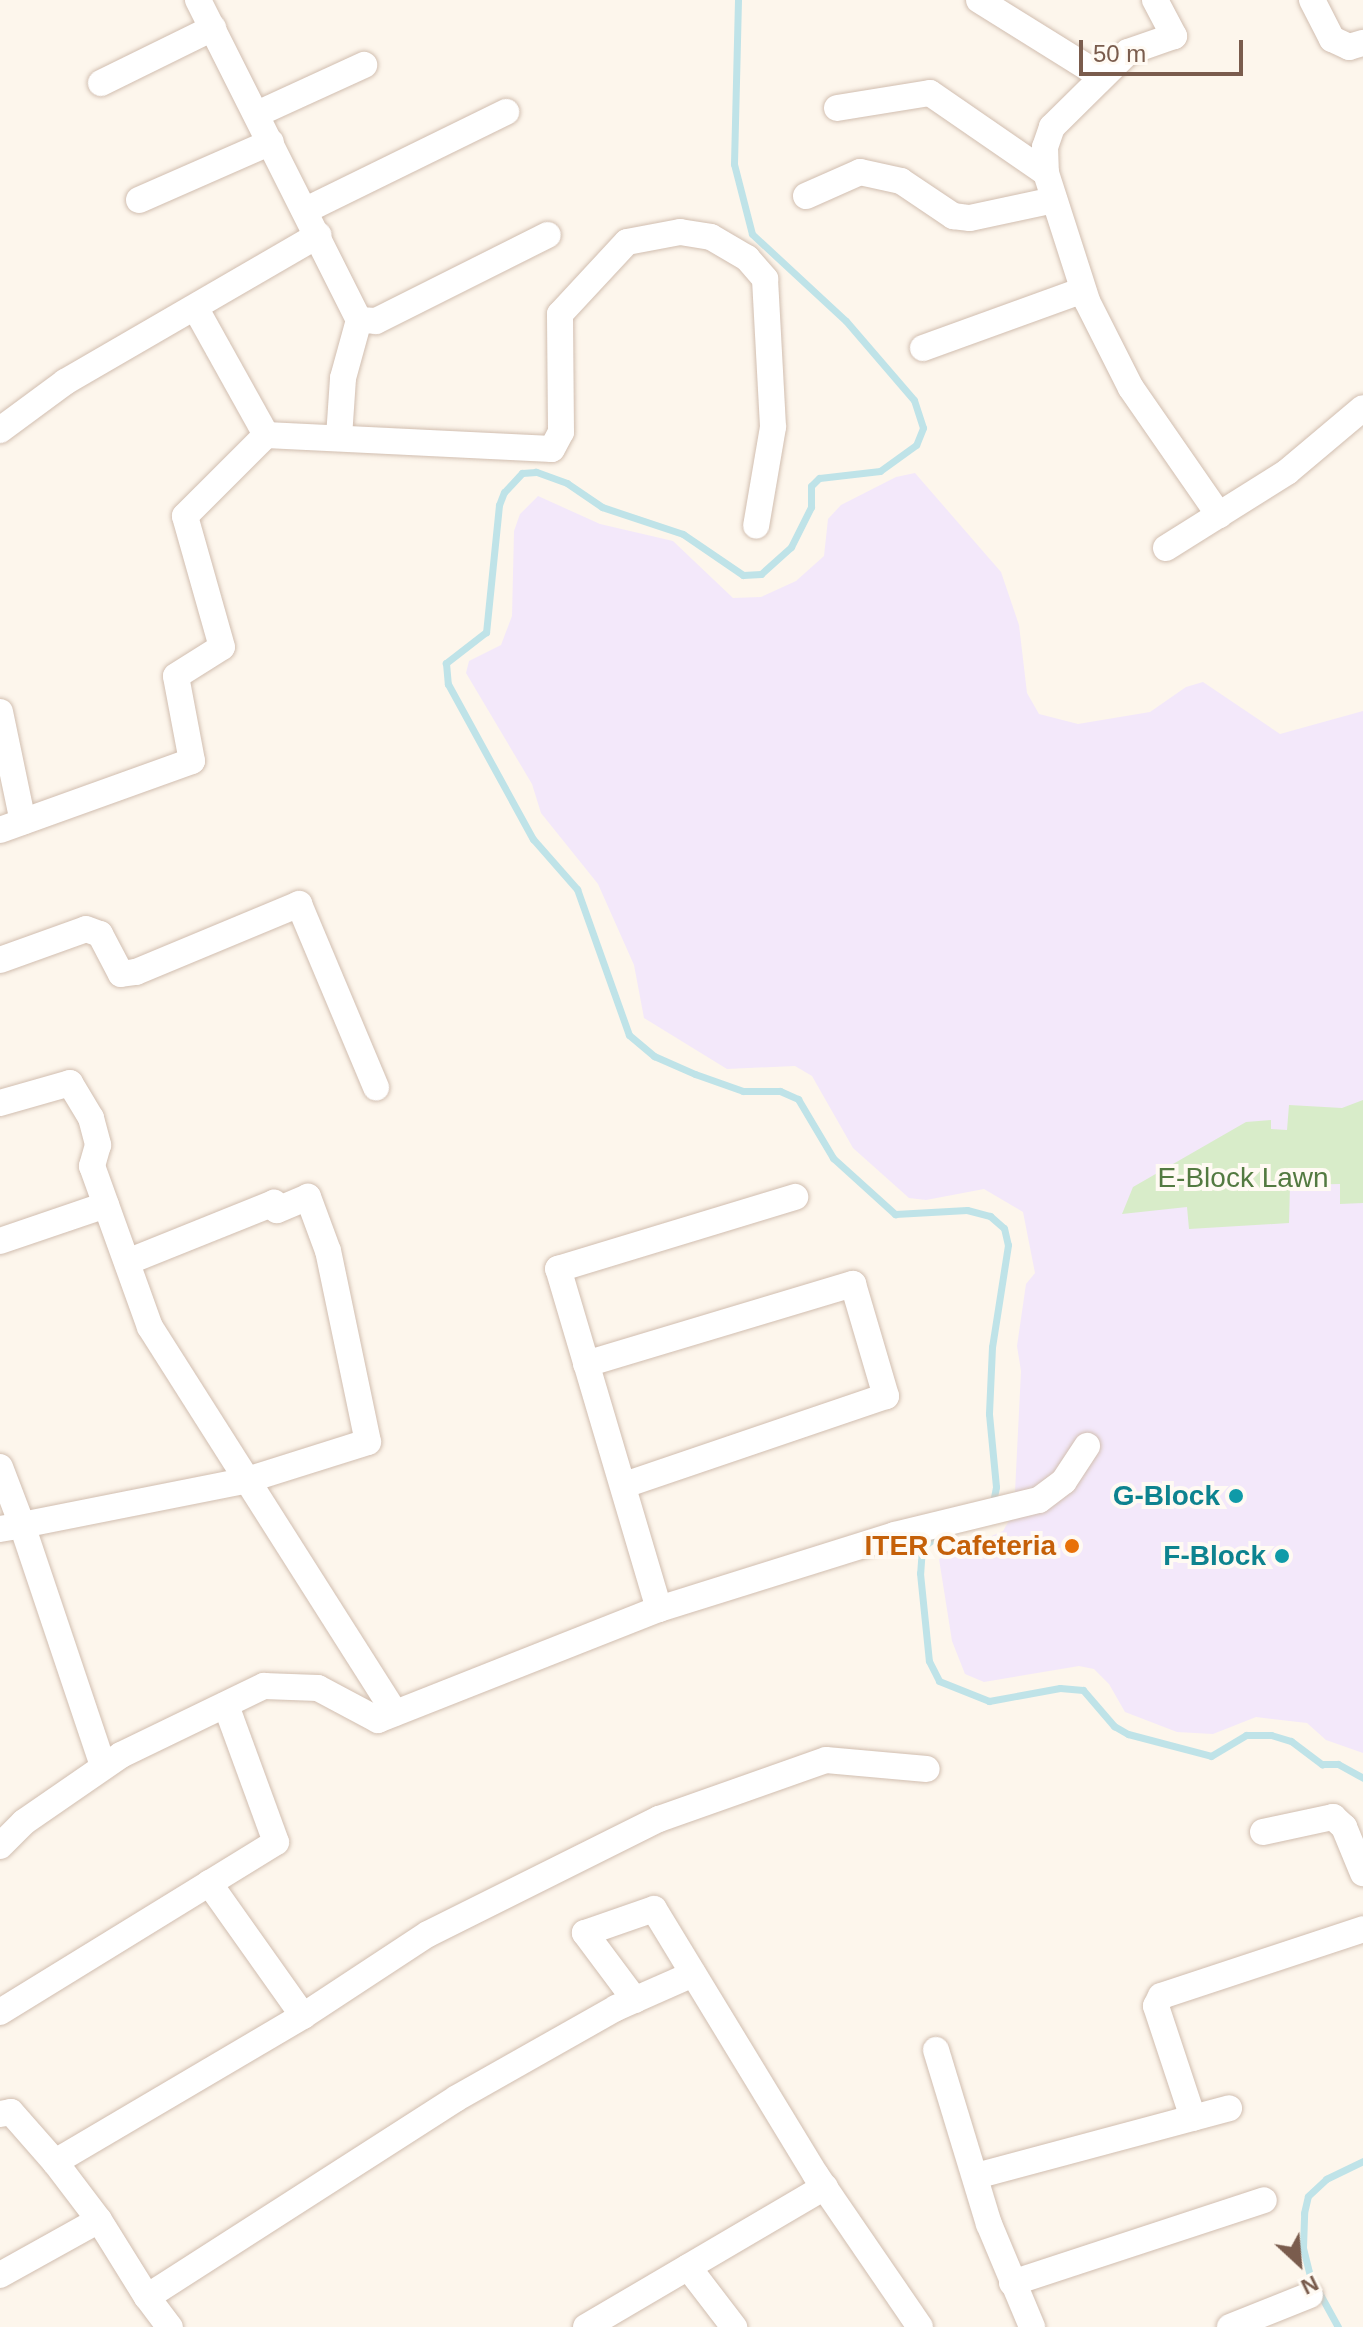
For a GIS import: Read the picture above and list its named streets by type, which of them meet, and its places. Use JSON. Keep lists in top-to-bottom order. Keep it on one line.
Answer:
{"parks":["E-Block Lawn"],"places":["G-Block","ITER Cafeteria","F-Block"],"scale_bar":"50 m","north":"bottom right"}
